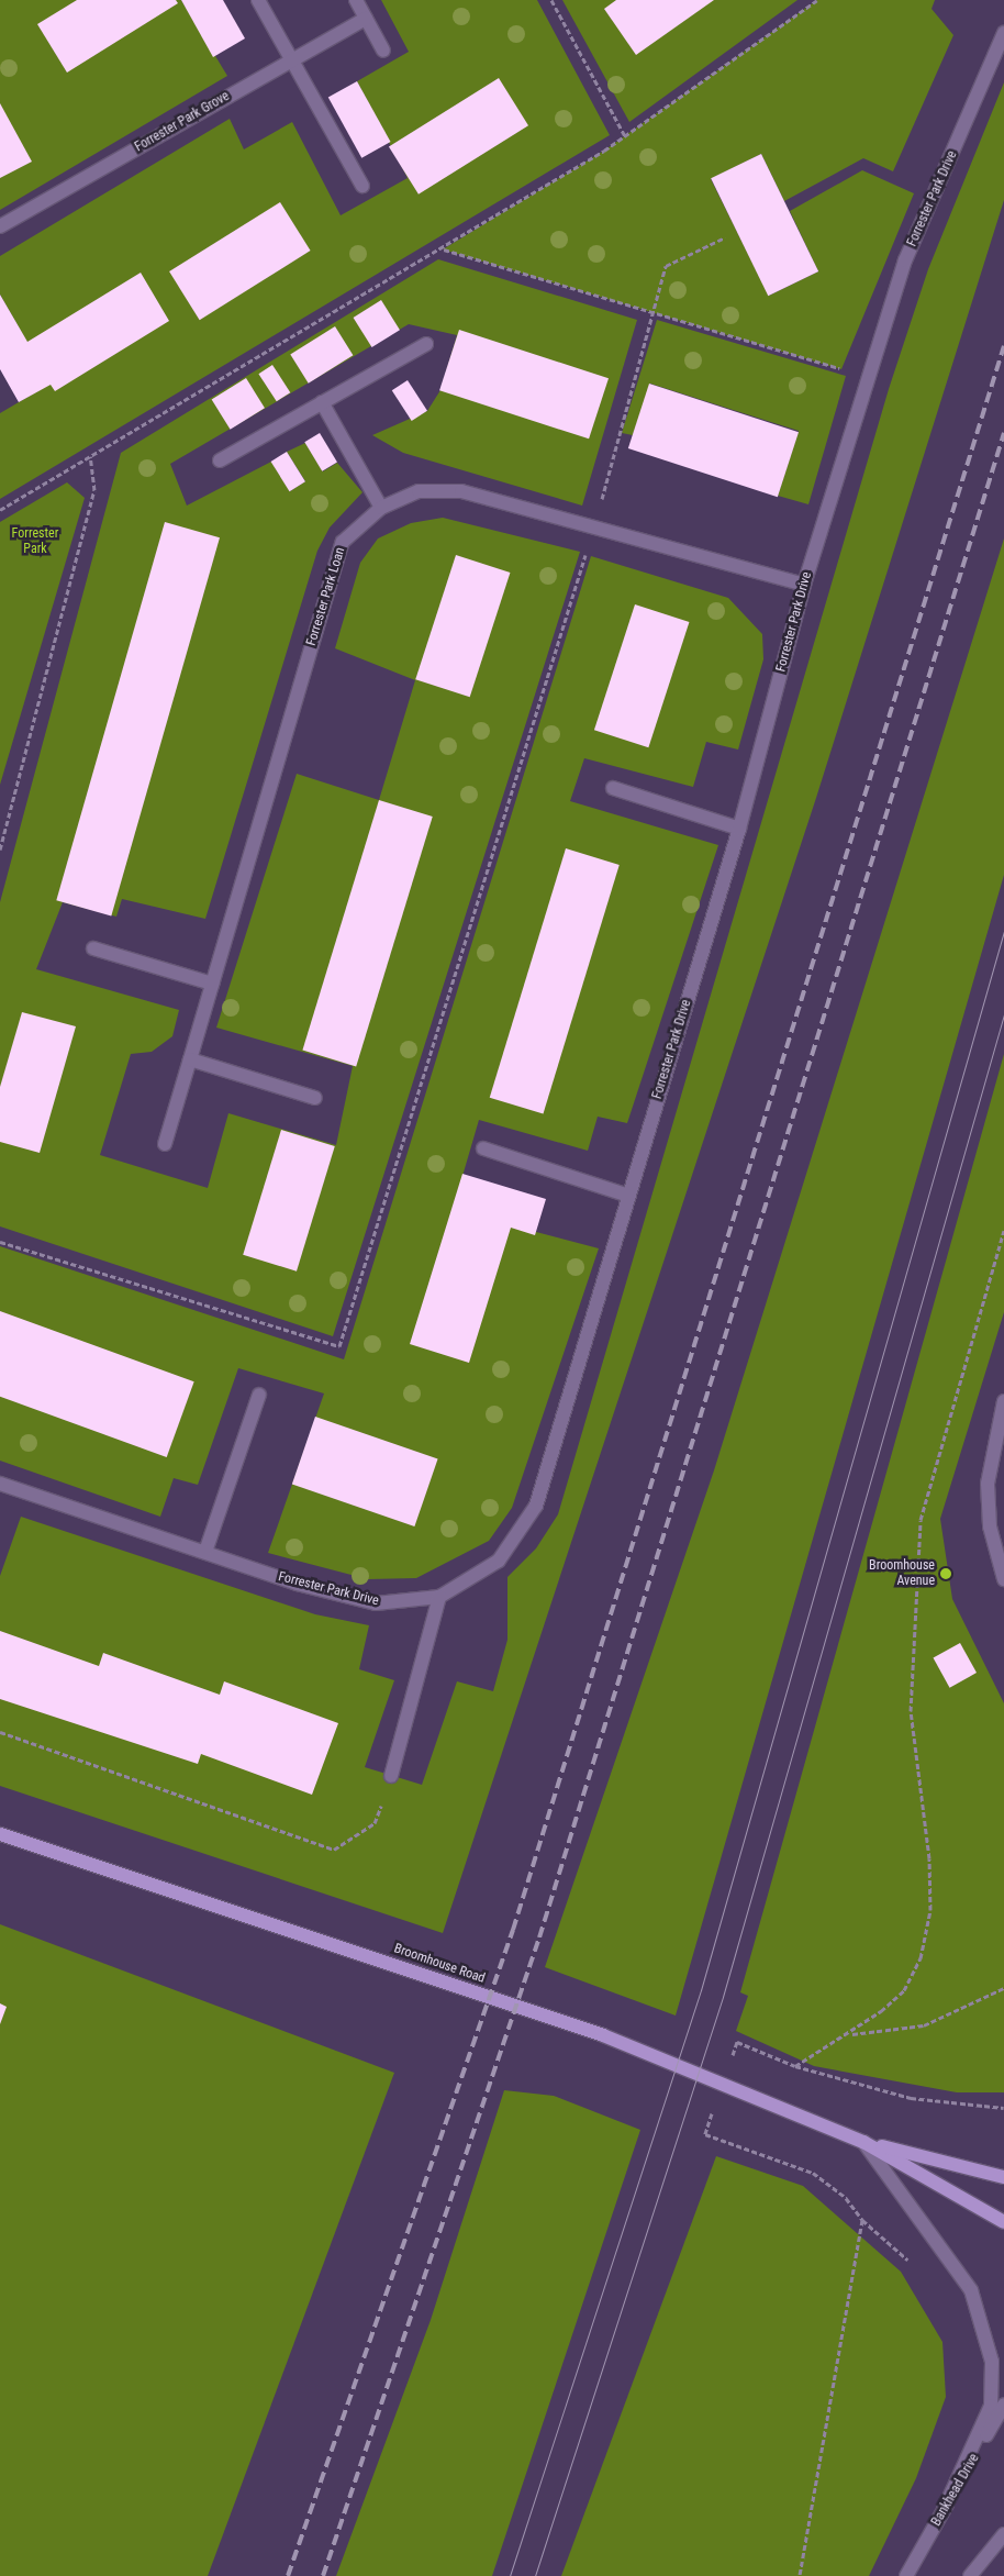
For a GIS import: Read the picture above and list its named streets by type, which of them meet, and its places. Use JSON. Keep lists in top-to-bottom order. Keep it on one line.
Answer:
{"streets":{"main road":["Broomhouse Road"],"street":["Forrester Park Grove","Forrester Park Drive","Forrester Park Loan","Bankhead Drive"]},"crossings":[["Forrester Park Drive","Forrester Park Loan"]],"parks":["Forrester Park"],"places":["Broomhouse Avenue"]}
